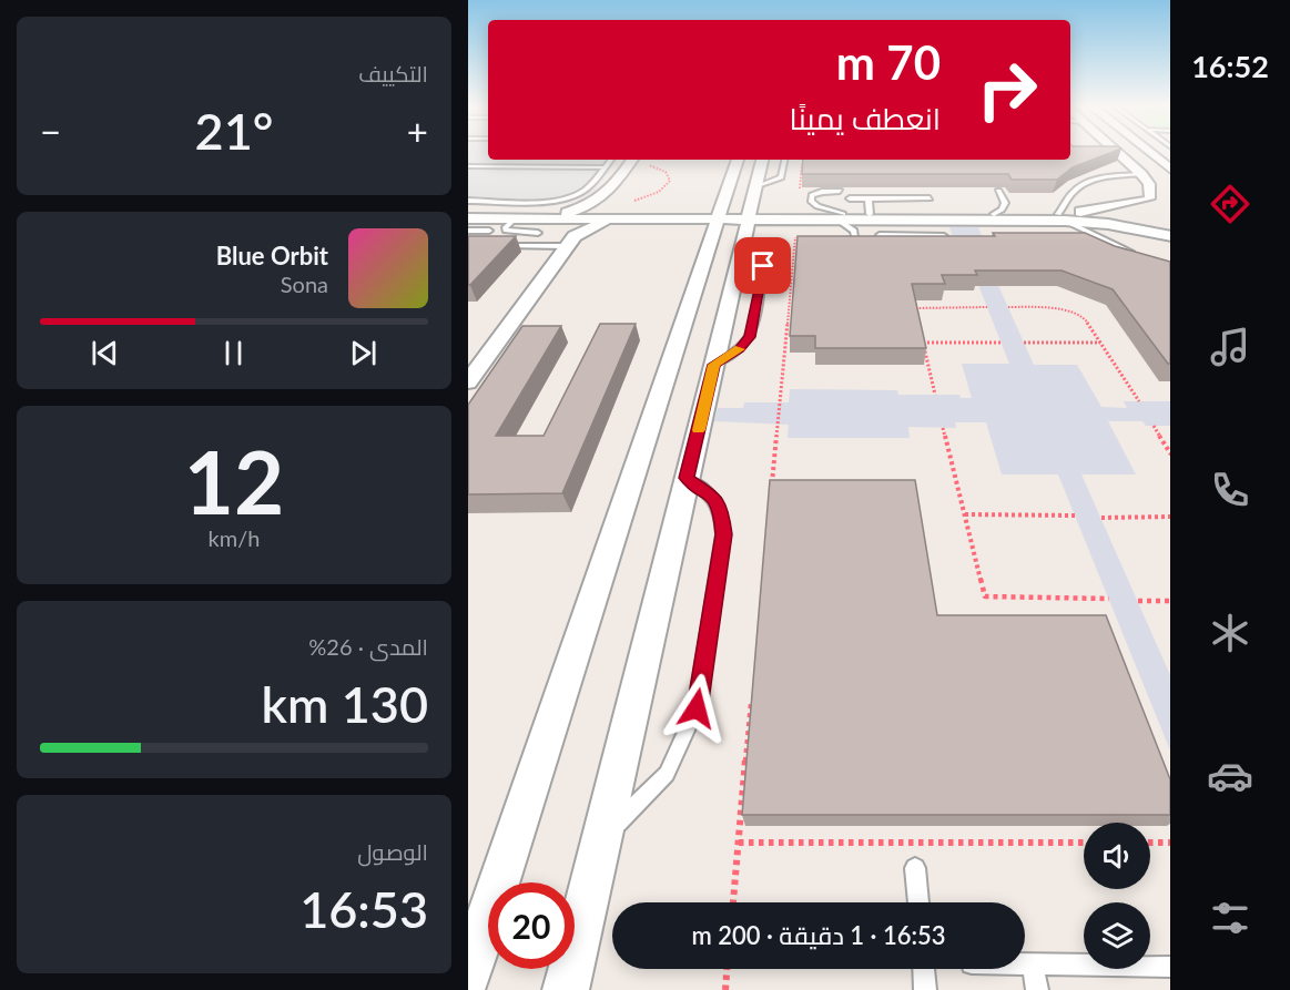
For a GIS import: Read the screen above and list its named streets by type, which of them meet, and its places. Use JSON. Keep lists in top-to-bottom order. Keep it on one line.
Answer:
{"page":{"tabs":"16:52","tile":["التكييف",["12","km/h"],["المدى · 26%","130 km"],["الوصول","16:53"]],"turn":["70 m","انعطف يمينًا"],"heat":["−","21°","+"],"song":["Blue Orbit","Sona"],"limit":"20","trip":"16:53 · 1 دقيقة · 200 m"}}
